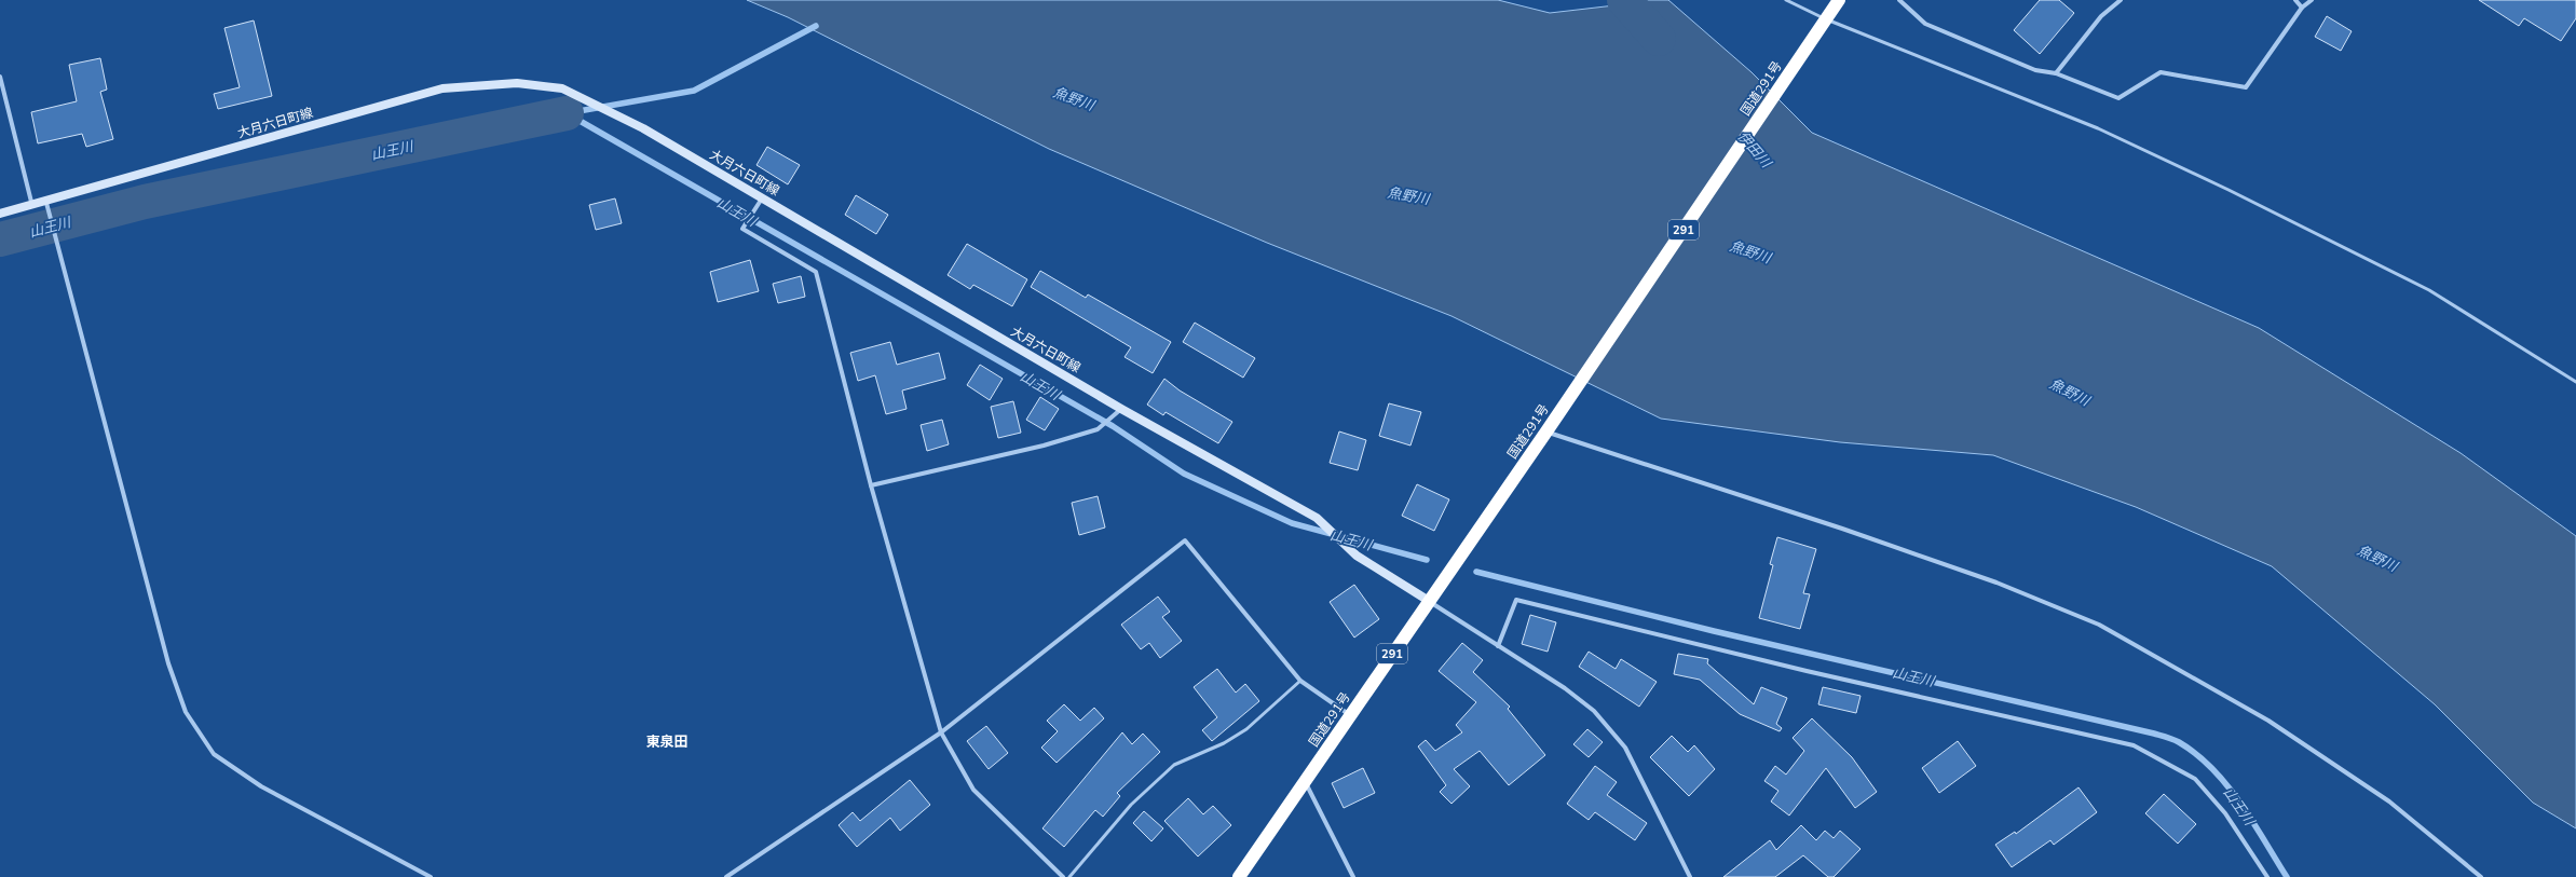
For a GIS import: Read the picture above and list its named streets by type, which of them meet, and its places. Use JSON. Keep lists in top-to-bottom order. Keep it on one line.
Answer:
{"streets":{"highway":["国道291号","291"],"main road":["大月六日町線"]},"crossings":[["国道291号","大月六日町線"]],"districts":["東泉田"],"water":["魚野川","伊田川","山王川"]}
